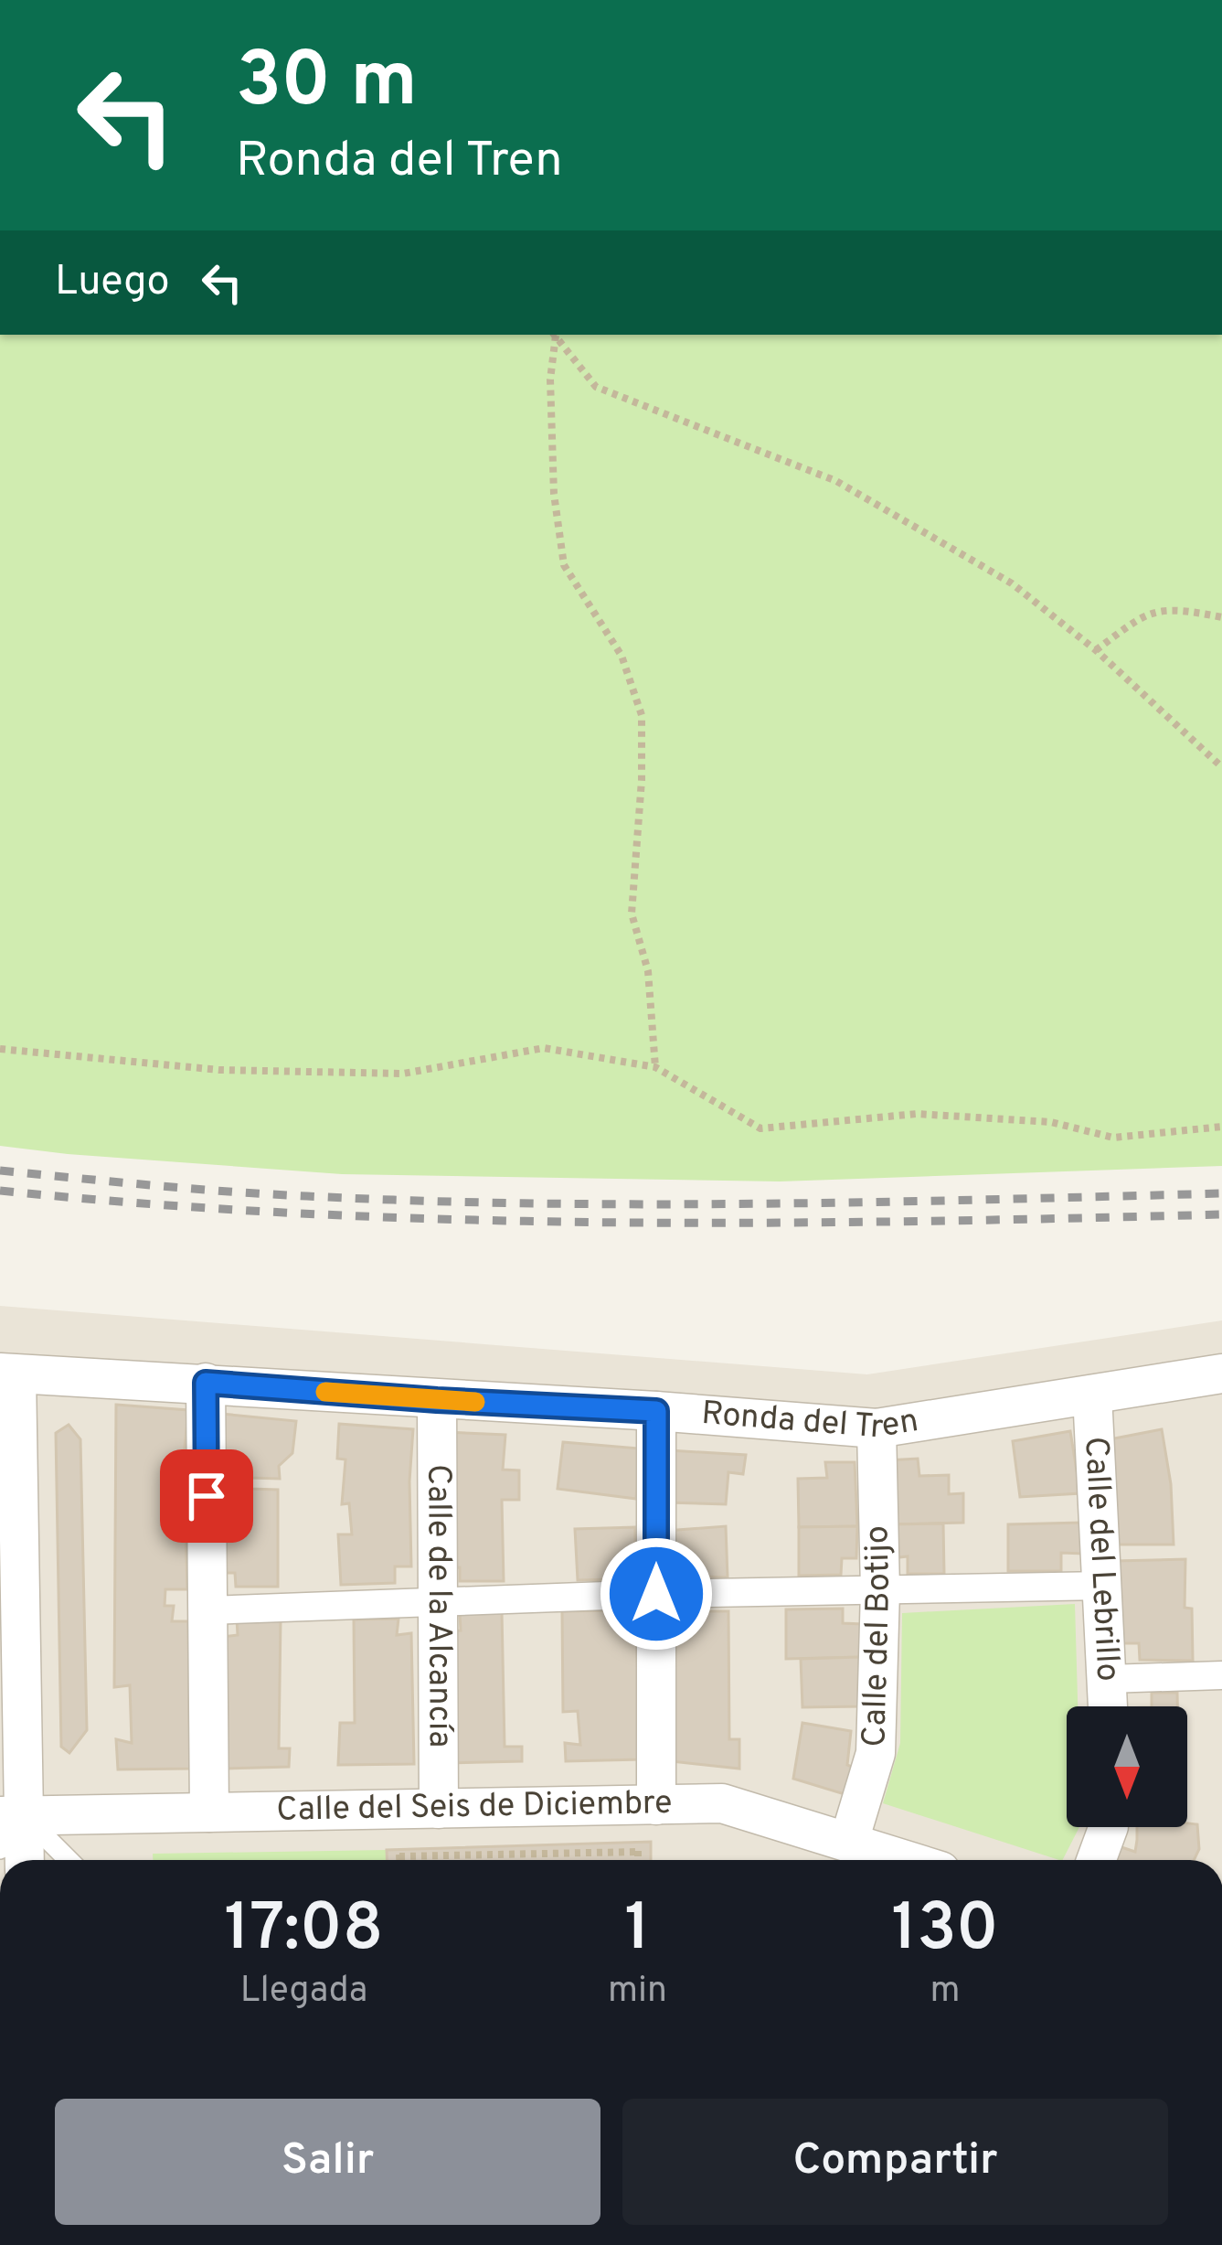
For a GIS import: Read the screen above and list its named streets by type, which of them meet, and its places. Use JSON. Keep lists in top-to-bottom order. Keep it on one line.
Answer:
{"streets":{"street":["Ronda del Tren","Calle del Lebrillo","Calle de la Alcancía","Calle del Botijo","Calle del Seis de Diciembre"]},"crossings":[["Ronda del Tren","Calle del Lebrillo"],["Ronda del Tren","Calle de la Alcancía"],["Ronda del Tren","Calle del Botijo"],["Calle de la Alcancía","Calle del Seis de Diciembre"],["Calle del Botijo","Calle del Seis de Diciembre"]],"north":"bottom","page":{"turn":["30 m","Ronda del Tren"],"then":"Luego","eta":["17:08","Llegada","1","min","130","m"],"buttons":["Salir","Compartir"]}}
